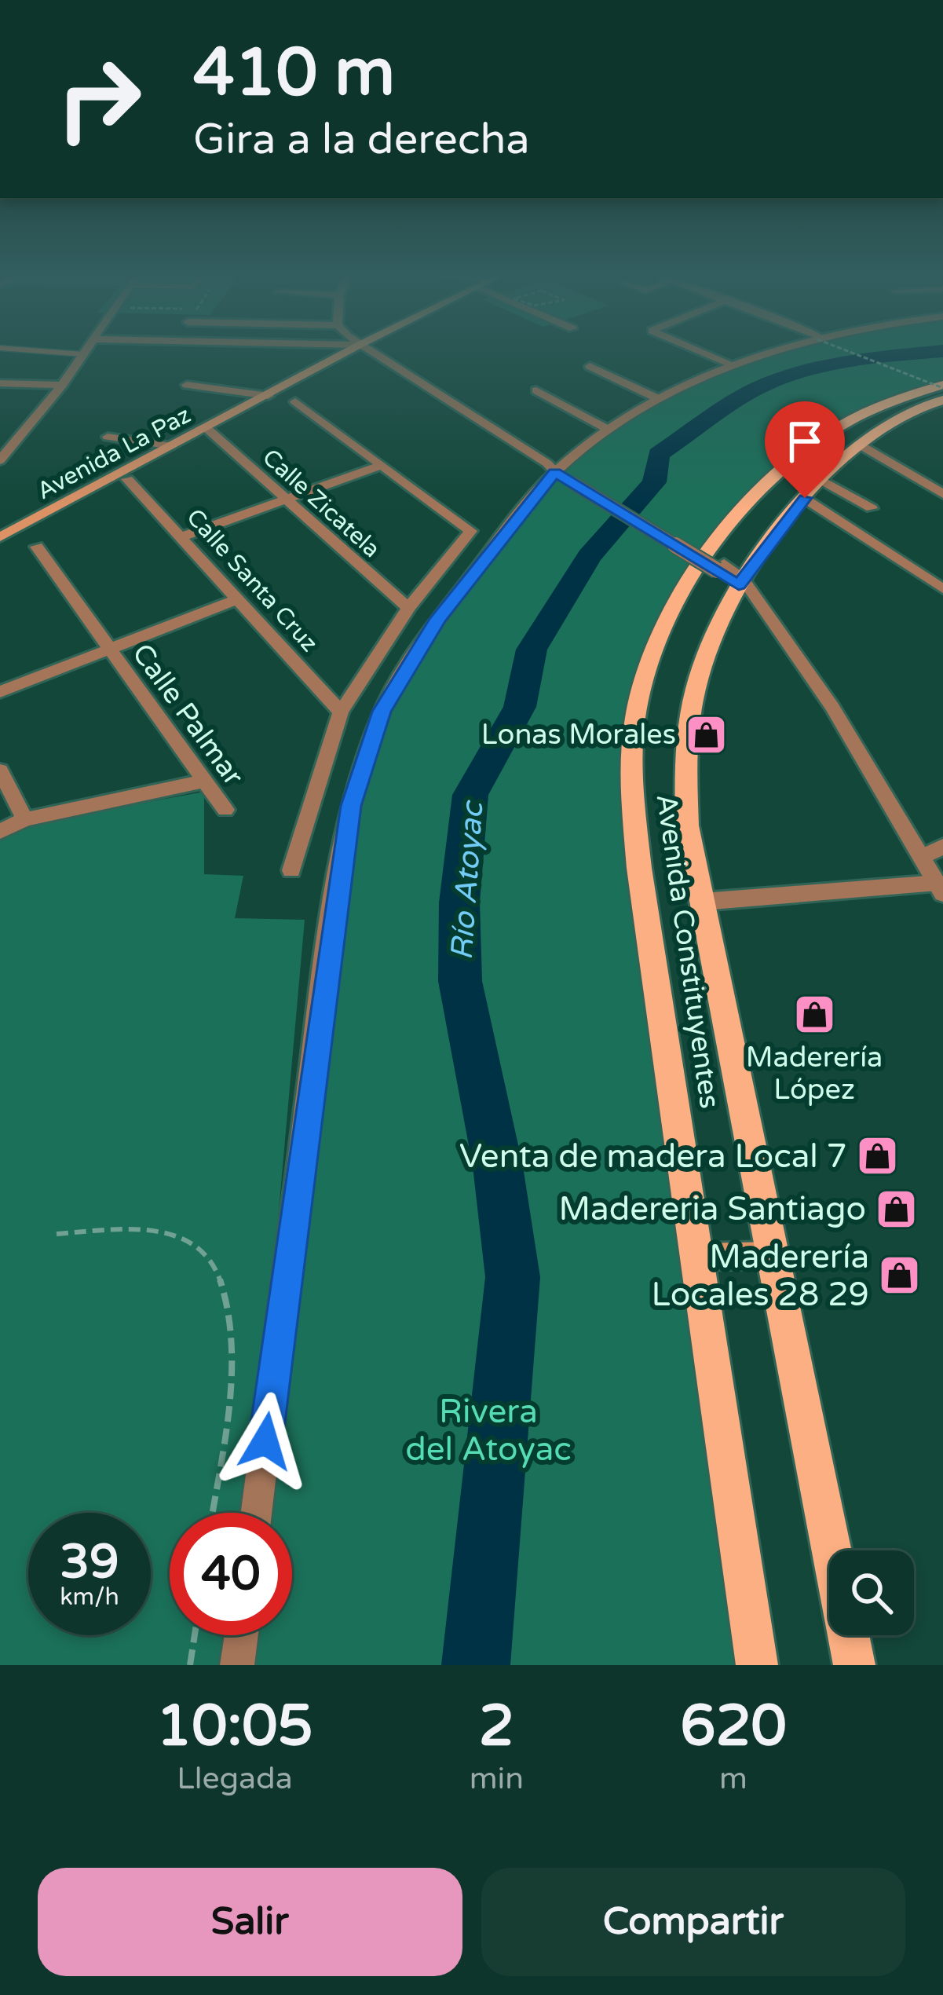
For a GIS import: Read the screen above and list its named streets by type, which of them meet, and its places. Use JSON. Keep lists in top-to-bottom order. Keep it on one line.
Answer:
{"streets":{"main road":["Avenida La Paz","Avenida Constituyentes"],"street":["Calle Zicatela","Calle Santa Cruz","Calle Palmar"]},"crossings":[["Avenida La Paz","Calle Zicatela"]],"water":["Río Atoyac"],"parks":["Rivera del Atoyac"],"places":{"shop":["Lonas Morales","Maderería López","Venta de madera Local 7","Madereria Santiago","Maderería Locales 28 29"]},"page":{"turn":["410 m","Gira a la derecha"],"speed":"39 km/h","limit":"40","eta":["10:05","Llegada","2","min","620","m"],"buttons":["Salir","Compartir"]}}
